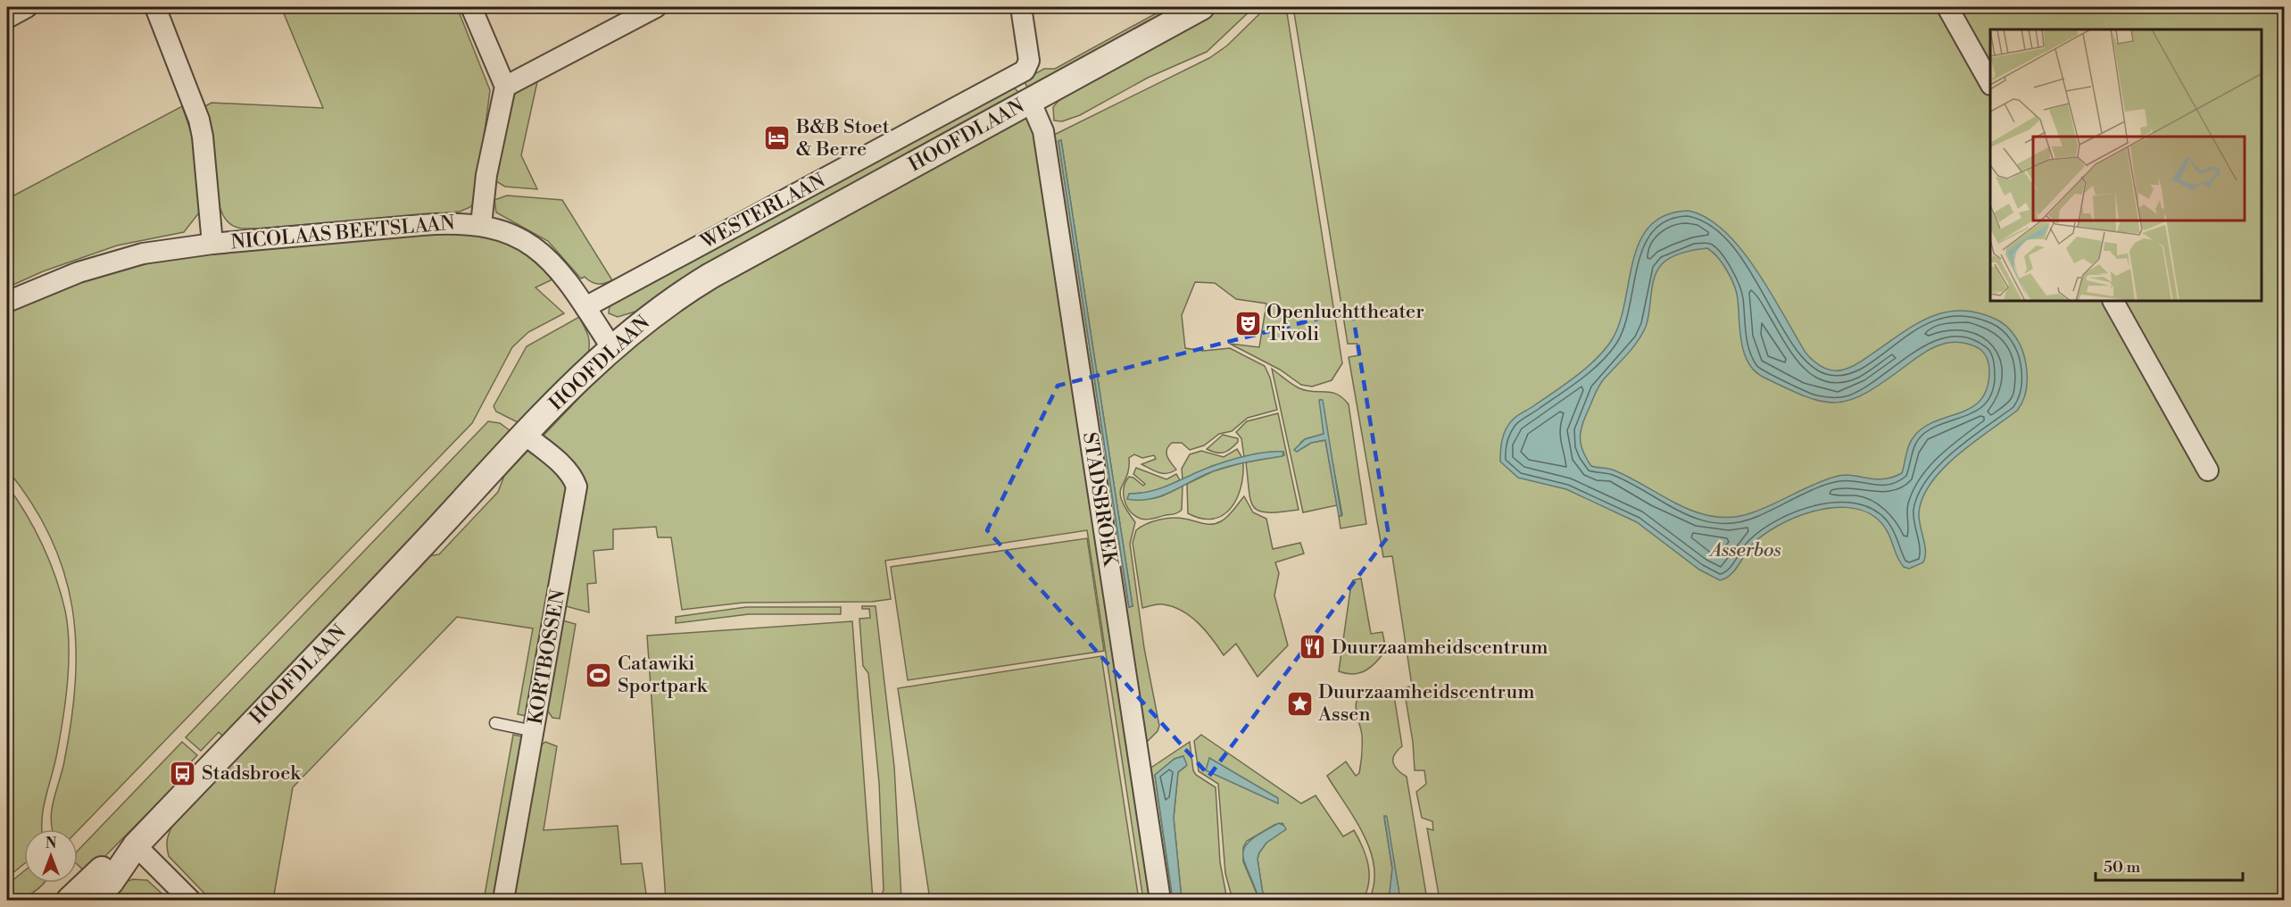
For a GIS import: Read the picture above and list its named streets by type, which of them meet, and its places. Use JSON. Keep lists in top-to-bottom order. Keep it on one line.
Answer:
{"streets":{"street":["HOOFDLAAN","WESTERLAAN","NICOLAAS BEETSLAAN","STADSBROEK","KORTBOSSEN"]},"crossings":[["HOOFDLAAN","NICOLAAS BEETSLAAN"],["HOOFDLAAN","STADSBROEK"],["HOOFDLAAN","KORTBOSSEN"],["WESTERLAAN","NICOLAAS BEETSLAAN"]],"parks":["Asserbos"],"places":{"hotel":["B&B Stoet & Berre"],"theatre":["Openluchttheater Tivoli"],"restaurant":["Duurzaamheidscentrum"],"sports":["Catawiki Sportpark"],"place":["Duurzaamheidscentrum Assen"],"bus stop":["Stadsbroek"]},"scale_bar":"50 m","north":"top"}
